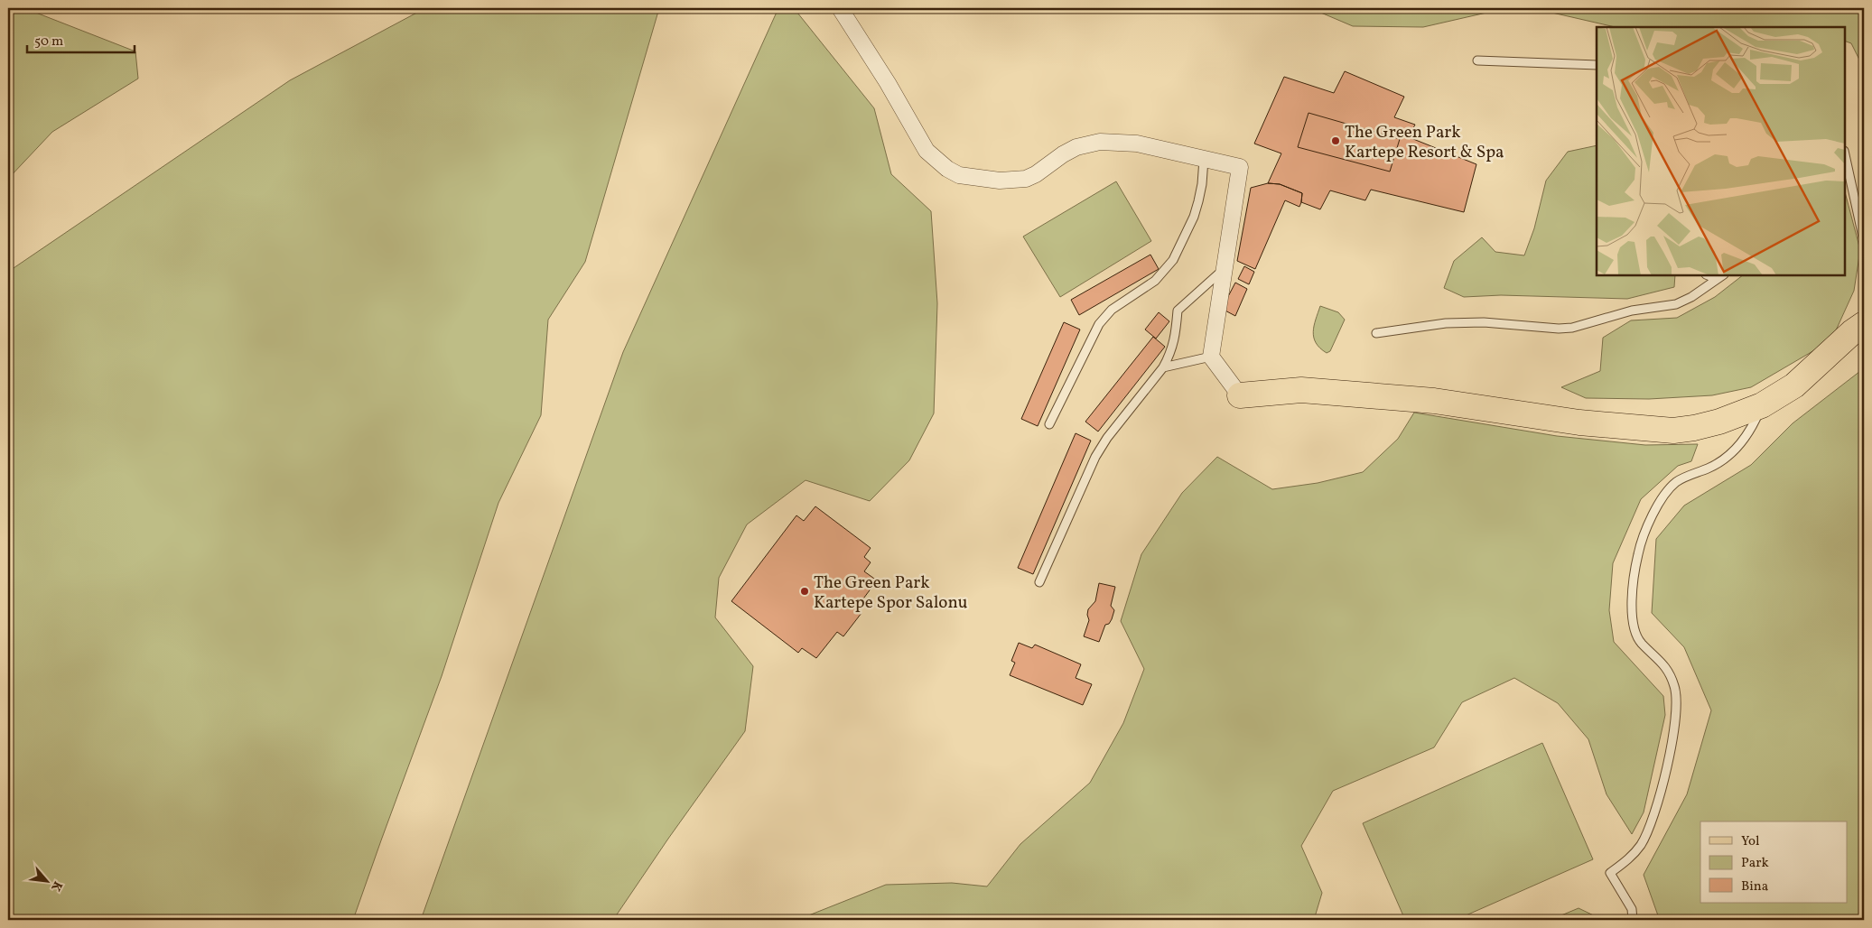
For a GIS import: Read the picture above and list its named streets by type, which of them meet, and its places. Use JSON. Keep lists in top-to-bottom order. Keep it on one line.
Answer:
{"places":["The Green Park Kartepe Resort & Spa","The Green Park Kartepe Spor Salonu"],"legend":["Yol","Park","Bina"],"scale_bar":"50 m","north":"bottom right"}
